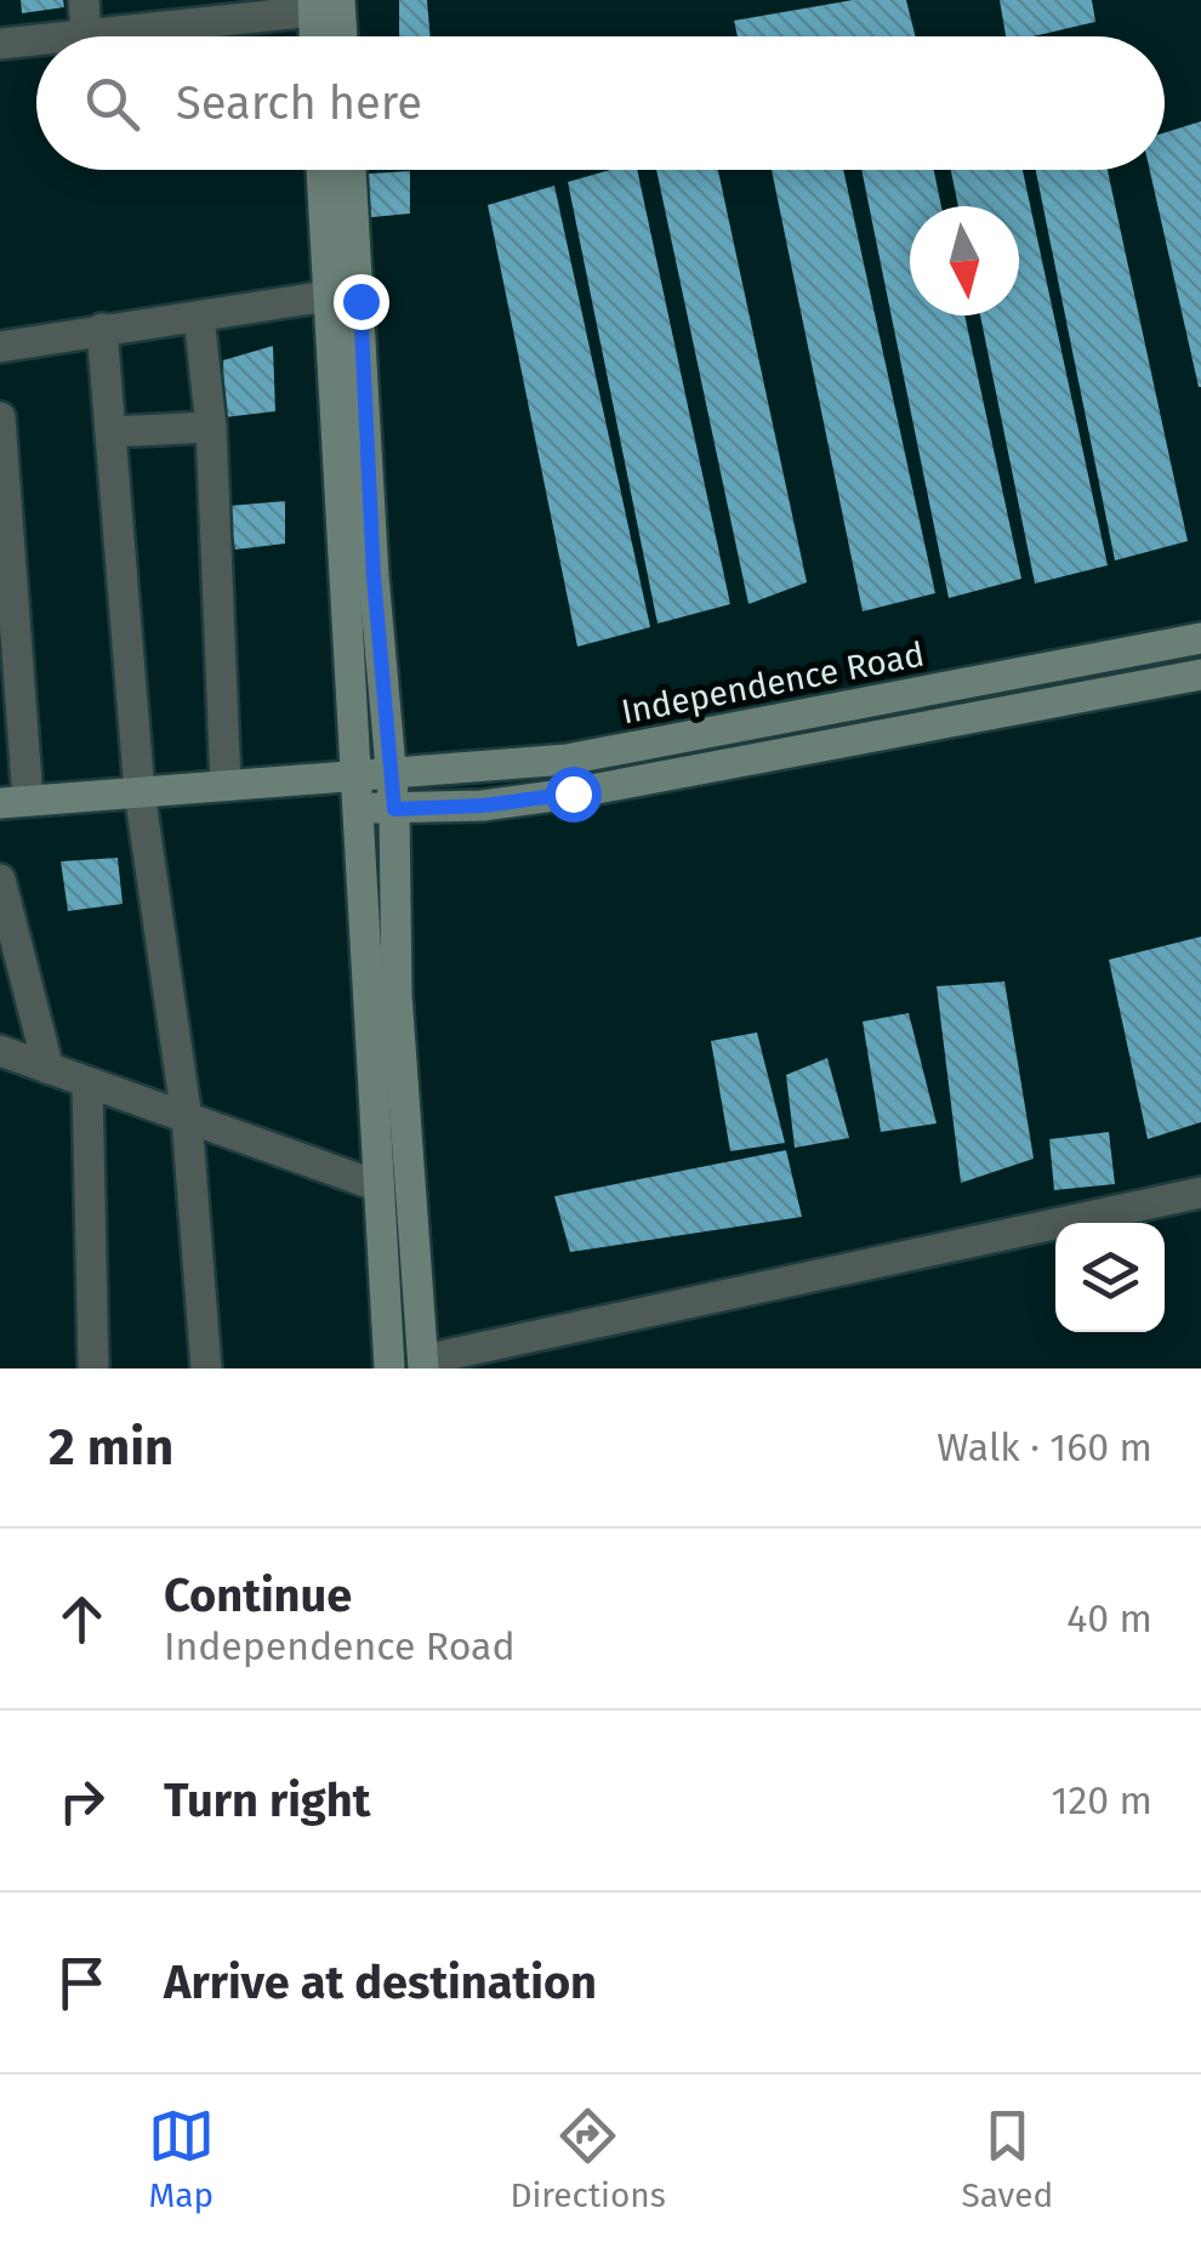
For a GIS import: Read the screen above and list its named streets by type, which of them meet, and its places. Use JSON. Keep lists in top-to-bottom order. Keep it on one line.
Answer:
{"streets":{"main road":["Independence Road"]},"north":"bottom","page":{"search":"Search here","heading":["2 min","Walk · 160 m"],"list":[["Continue","Independence Road","40 m"],["Turn right","120 m"],"Arrive at destination"],"nav":["Map","Directions","Saved"]}}
